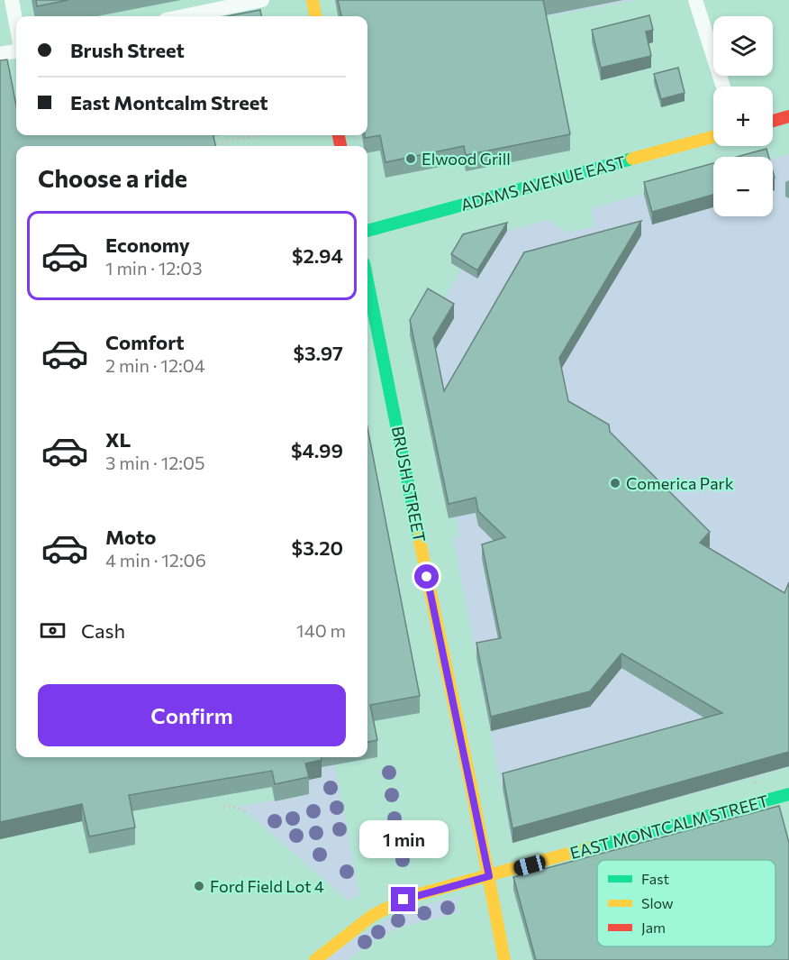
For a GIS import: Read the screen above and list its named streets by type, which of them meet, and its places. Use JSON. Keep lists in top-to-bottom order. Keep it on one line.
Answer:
{"streets":{"street":["ADAMS AVENUE EAST","BRUSH STREET","EAST MONTCALM STREET"]},"crossings":[["BRUSH STREET","EAST MONTCALM STREET"]],"places":["Elwood Grill","Comerica Park","Ford Field Lot 4"],"legend":["Fast","Slow","Jam"],"page":{"map_buttons":["+","−"],"banner":["Brush Street","East Montcalm Street"],"heading":"Choose a ride","list":[{"name":"Economy","note":"1 min · 12:03","value":"$2.94"},{"name":"Comfort","note":"2 min · 12:04","value":"$3.97"},{"name":"XL","note":"3 min · 12:05","value":"$4.99"},{"name":"Moto","note":"4 min · 12:06","value":"$3.20"}],"pay":["Cash","140 m"],"buttons":"Confirm","bubble":"1 min"}}
